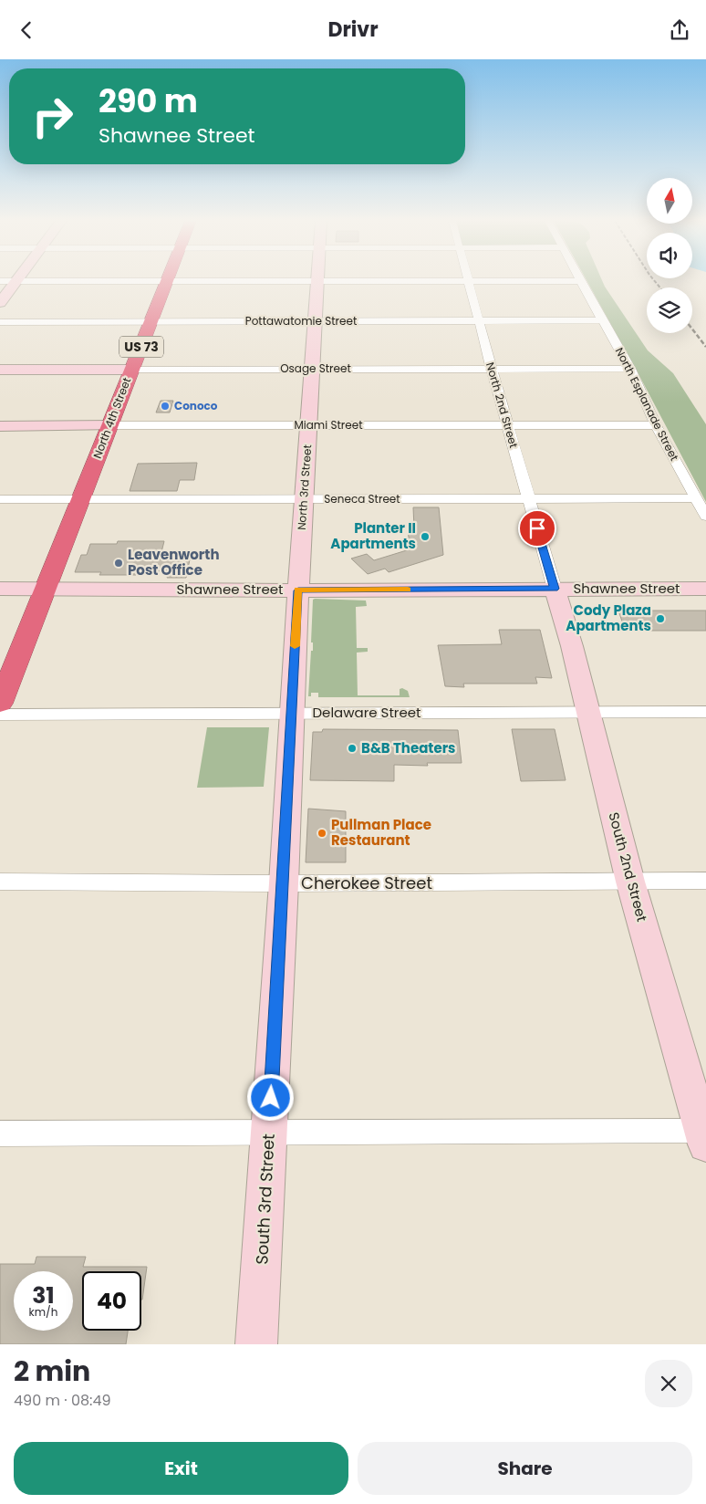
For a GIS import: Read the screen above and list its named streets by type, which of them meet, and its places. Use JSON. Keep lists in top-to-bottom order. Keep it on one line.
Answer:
{"streets":{"highway":["US 73","North 4th Street"],"street":["Pottawatomie Street","Osage Street","North Esplanade Street","North 2nd Street","Miami Street","North 3rd Street","Seneca Street","Shawnee Street","Delaware Street","South 2nd Street","Cherokee Street","South 3rd Street"]},"crossings":[["Pottawatomie Street","North Esplanade Street"],["Pottawatomie Street","North 2nd Street"],["Pottawatomie Street","North 4th Street"],["Pottawatomie Street","North 3rd Street"],["US 73","North 4th Street"],["US 73","Shawnee Street"],["Osage Street","North Esplanade Street"],["Osage Street","North 2nd Street"],["Osage Street","North 4th Street"],["Osage Street","North 3rd Street"],["North Esplanade Street","Miami Street"],["North Esplanade Street","Seneca Street"],["North 2nd Street","Miami Street"],["North 2nd Street","Seneca Street"],["North 2nd Street","Shawnee Street"],["North 2nd Street","South 2nd Street"],["North 4th Street","Miami Street"],["North 4th Street","Seneca Street"],["North 4th Street","Shawnee Street"],["Miami Street","North 3rd Street"],["North 3rd Street","Seneca Street"],["North 3rd Street","Shawnee Street"],["North 3rd Street","South 3rd Street"],["Shawnee Street","South 2nd Street"],["Shawnee Street","South 3rd Street"],["Delaware Street","South 2nd Street"],["Delaware Street","South 3rd Street"],["South 2nd Street","Cherokee Street"],["Cherokee Street","South 3rd Street"]],"places":["Conoco","Planter II Apartments","Leavenworth Post Office","Cody Plaza Apartments","B&B Theaters","Pullman Place Restaurant"],"north":"top","page":{"header":"Drivr","turn":["290 m","Shawnee Street"],"speed":"31 km/h","limit":"40","heading":["2 min","490 m · 08:49"],"buttons":["Exit","Share"]}}
